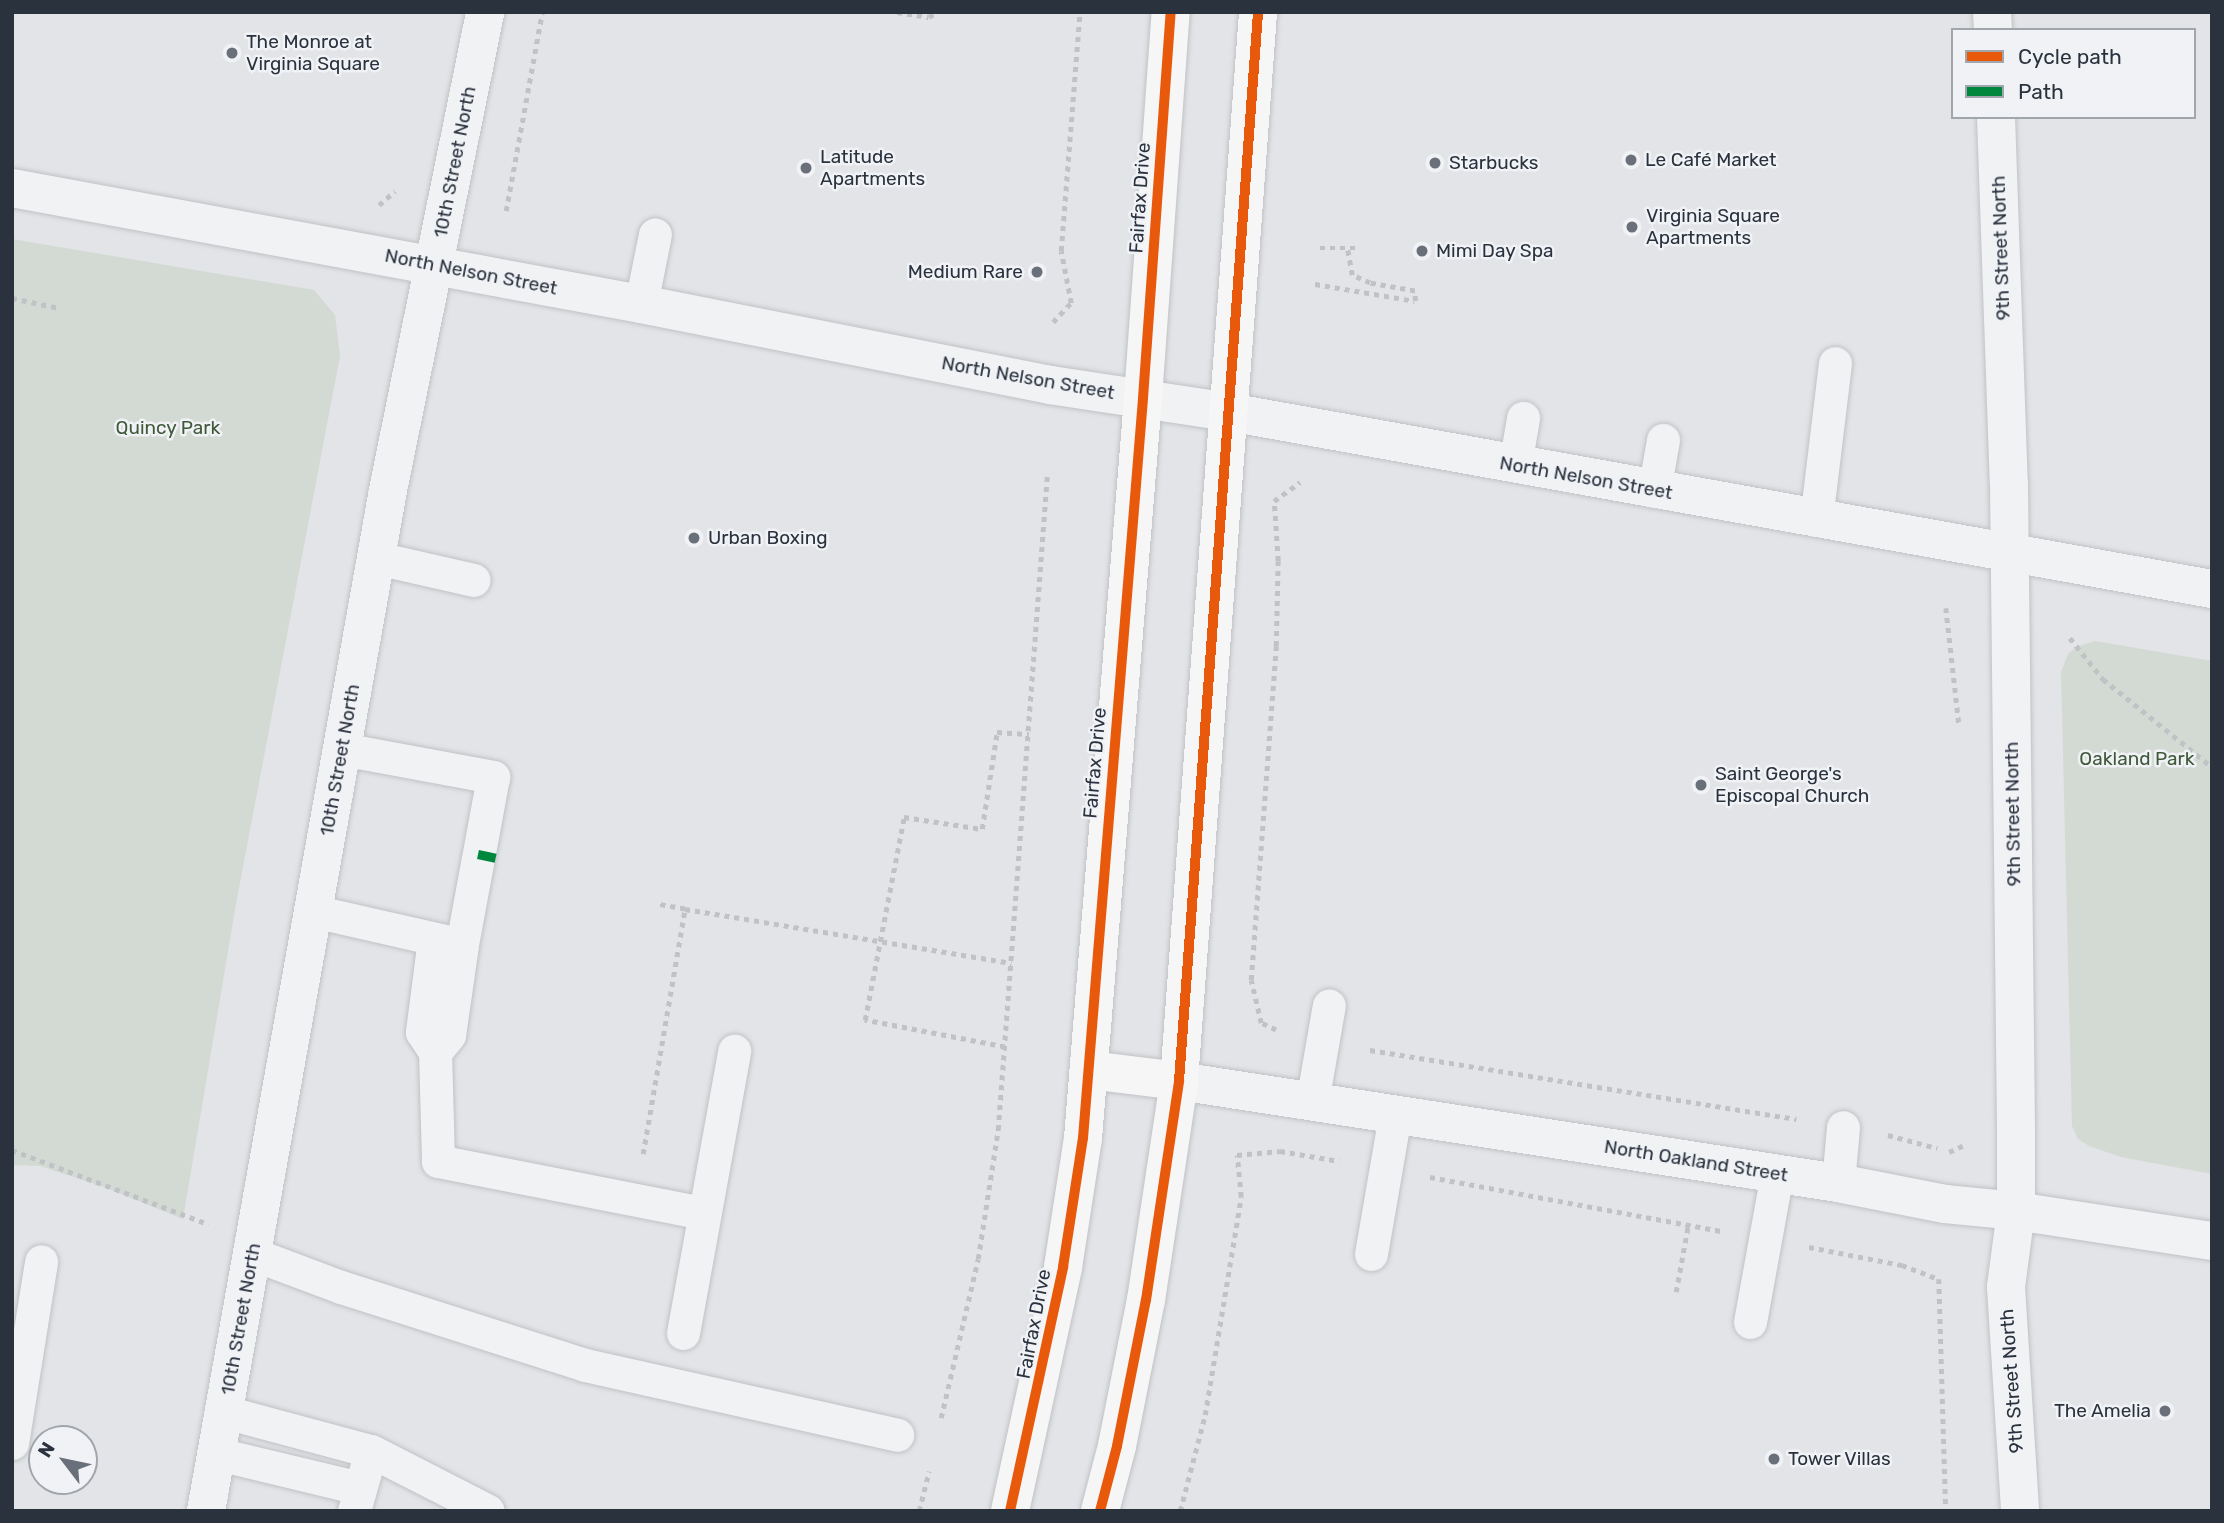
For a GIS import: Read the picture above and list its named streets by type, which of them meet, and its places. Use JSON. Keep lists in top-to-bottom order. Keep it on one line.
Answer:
{"streets":{"main road":["Fairfax Drive"],"street":["10th Street North","9th Street North","North Nelson Street","North Oakland Street"]},"crossings":[["10th Street North","North Nelson Street"],["Fairfax Drive","North Nelson Street"],["9th Street North","North Nelson Street"],["9th Street North","North Oakland Street"]],"parks":["Quincy Park","Oakland Park"],"places":["The Monroe at Virginia Square","Le Café Market","Starbucks","Latitude Apartments","Virginia Square Apartments","Mimi Day Spa","Medium Rare","Urban Boxing","Saint George's Episcopal Church","The Amelia","Tower Villas"],"legend":["Cycle path","Path"],"north":"top left"}
